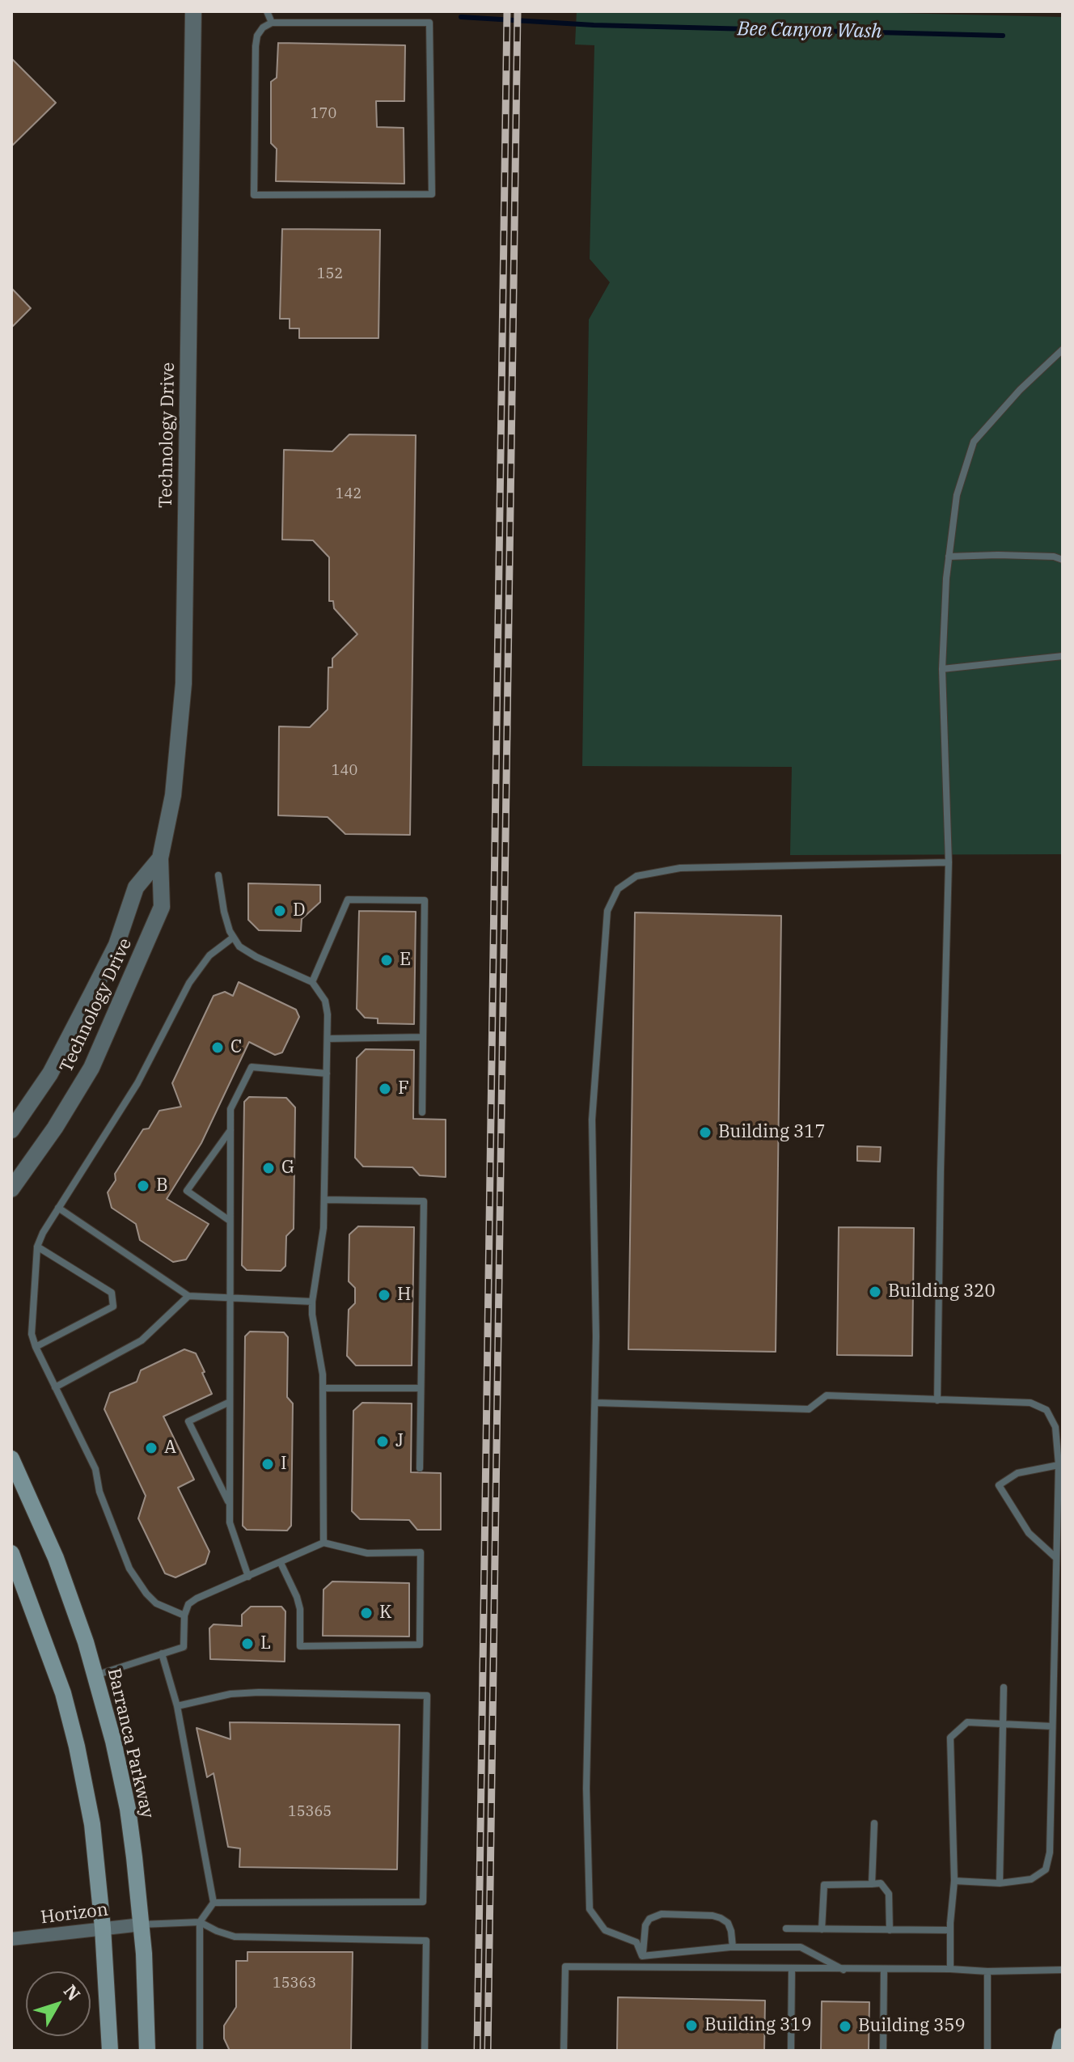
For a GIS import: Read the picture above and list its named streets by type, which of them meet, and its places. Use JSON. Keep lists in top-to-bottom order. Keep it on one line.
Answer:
{"streets":{"main road":["Barranca Parkway"],"street":["Technology Drive","Horizon"]},"crossings":[["Barranca Parkway","Horizon"]],"water":["Bee Canyon Wash"],"places":["D","E","C","F","Building 317","G","B","Building 320","H","J","A","I","K","L","Building 319","Building 359"],"house_numbers":["170","152","142","140","15365","15363"],"north":"top right"}
